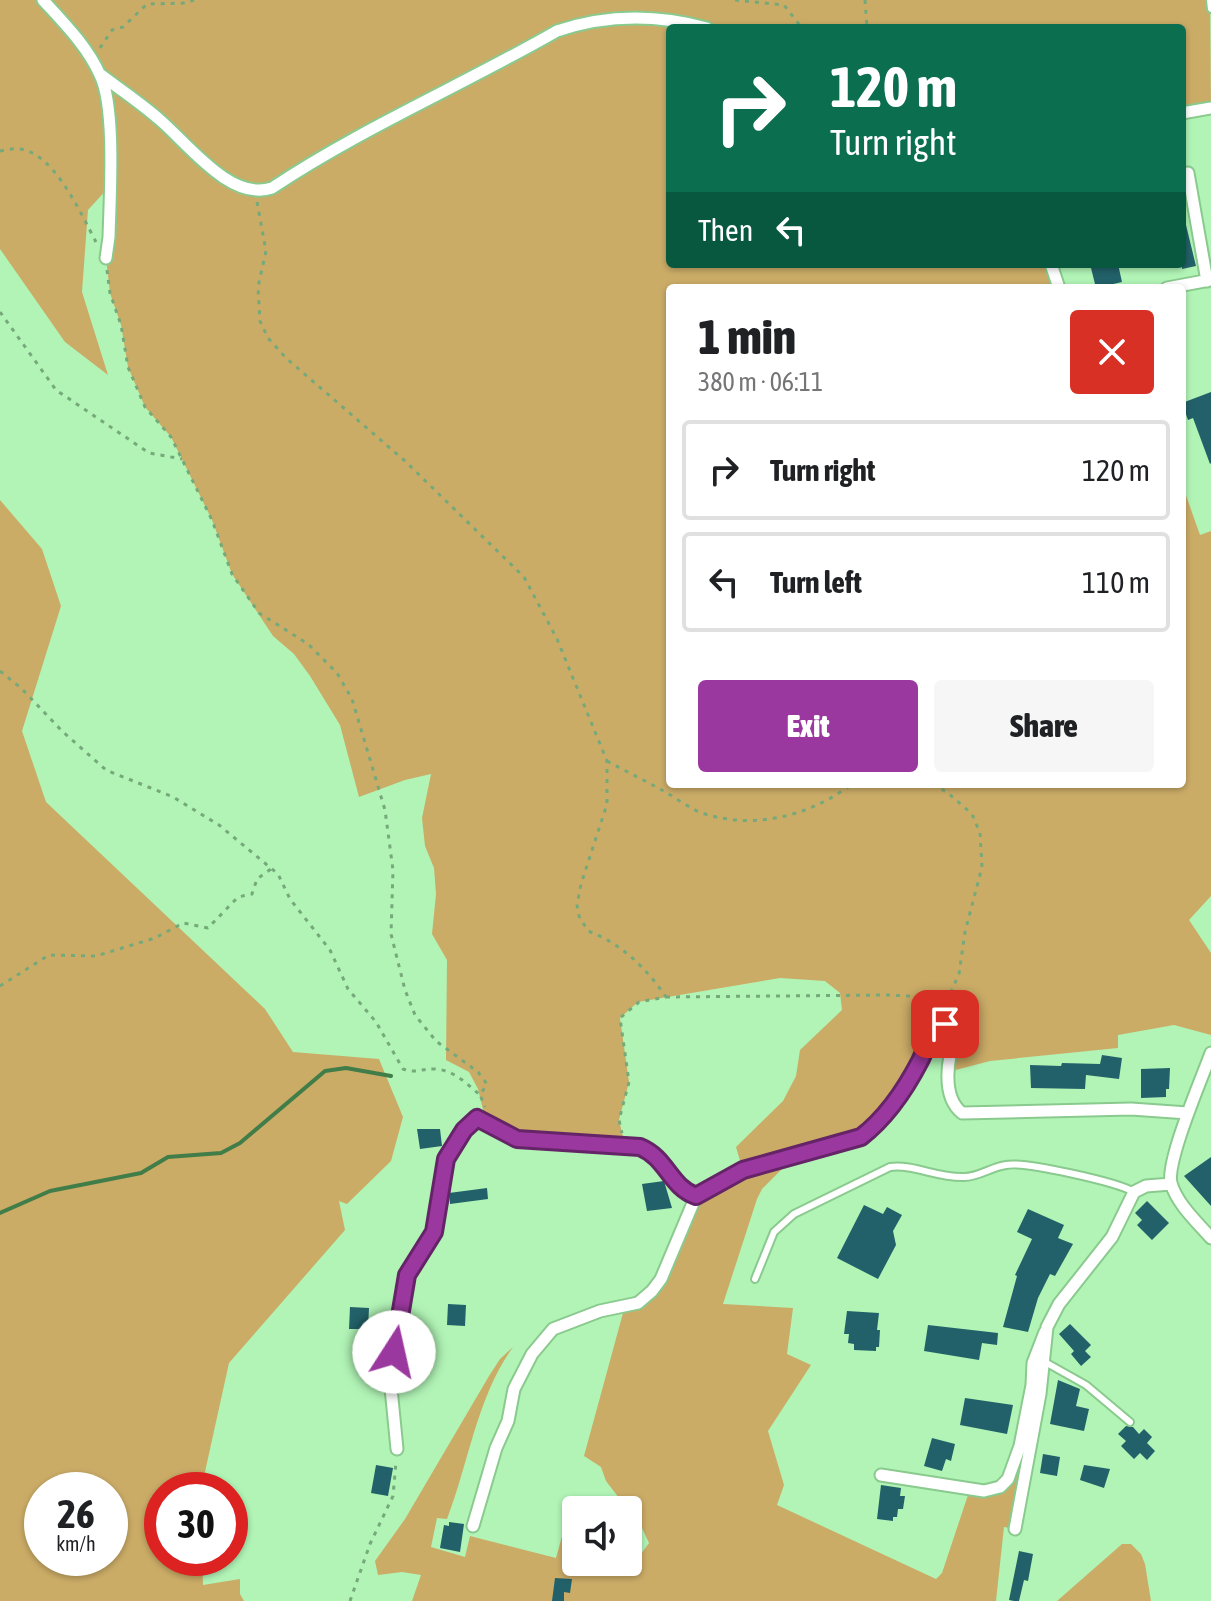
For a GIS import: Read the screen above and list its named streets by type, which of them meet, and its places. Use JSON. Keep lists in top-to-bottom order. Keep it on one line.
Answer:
{"page":{"turn":["120 m","Turn right"],"then":"Then","heading":["1 min","380 m · 06:11"],"list":[{"name":"Turn right","value":"120 m"},{"name":"Turn left","value":"110 m"}],"buttons":["Exit","Share"],"speed":"26 km/h","limit":"30"}}
